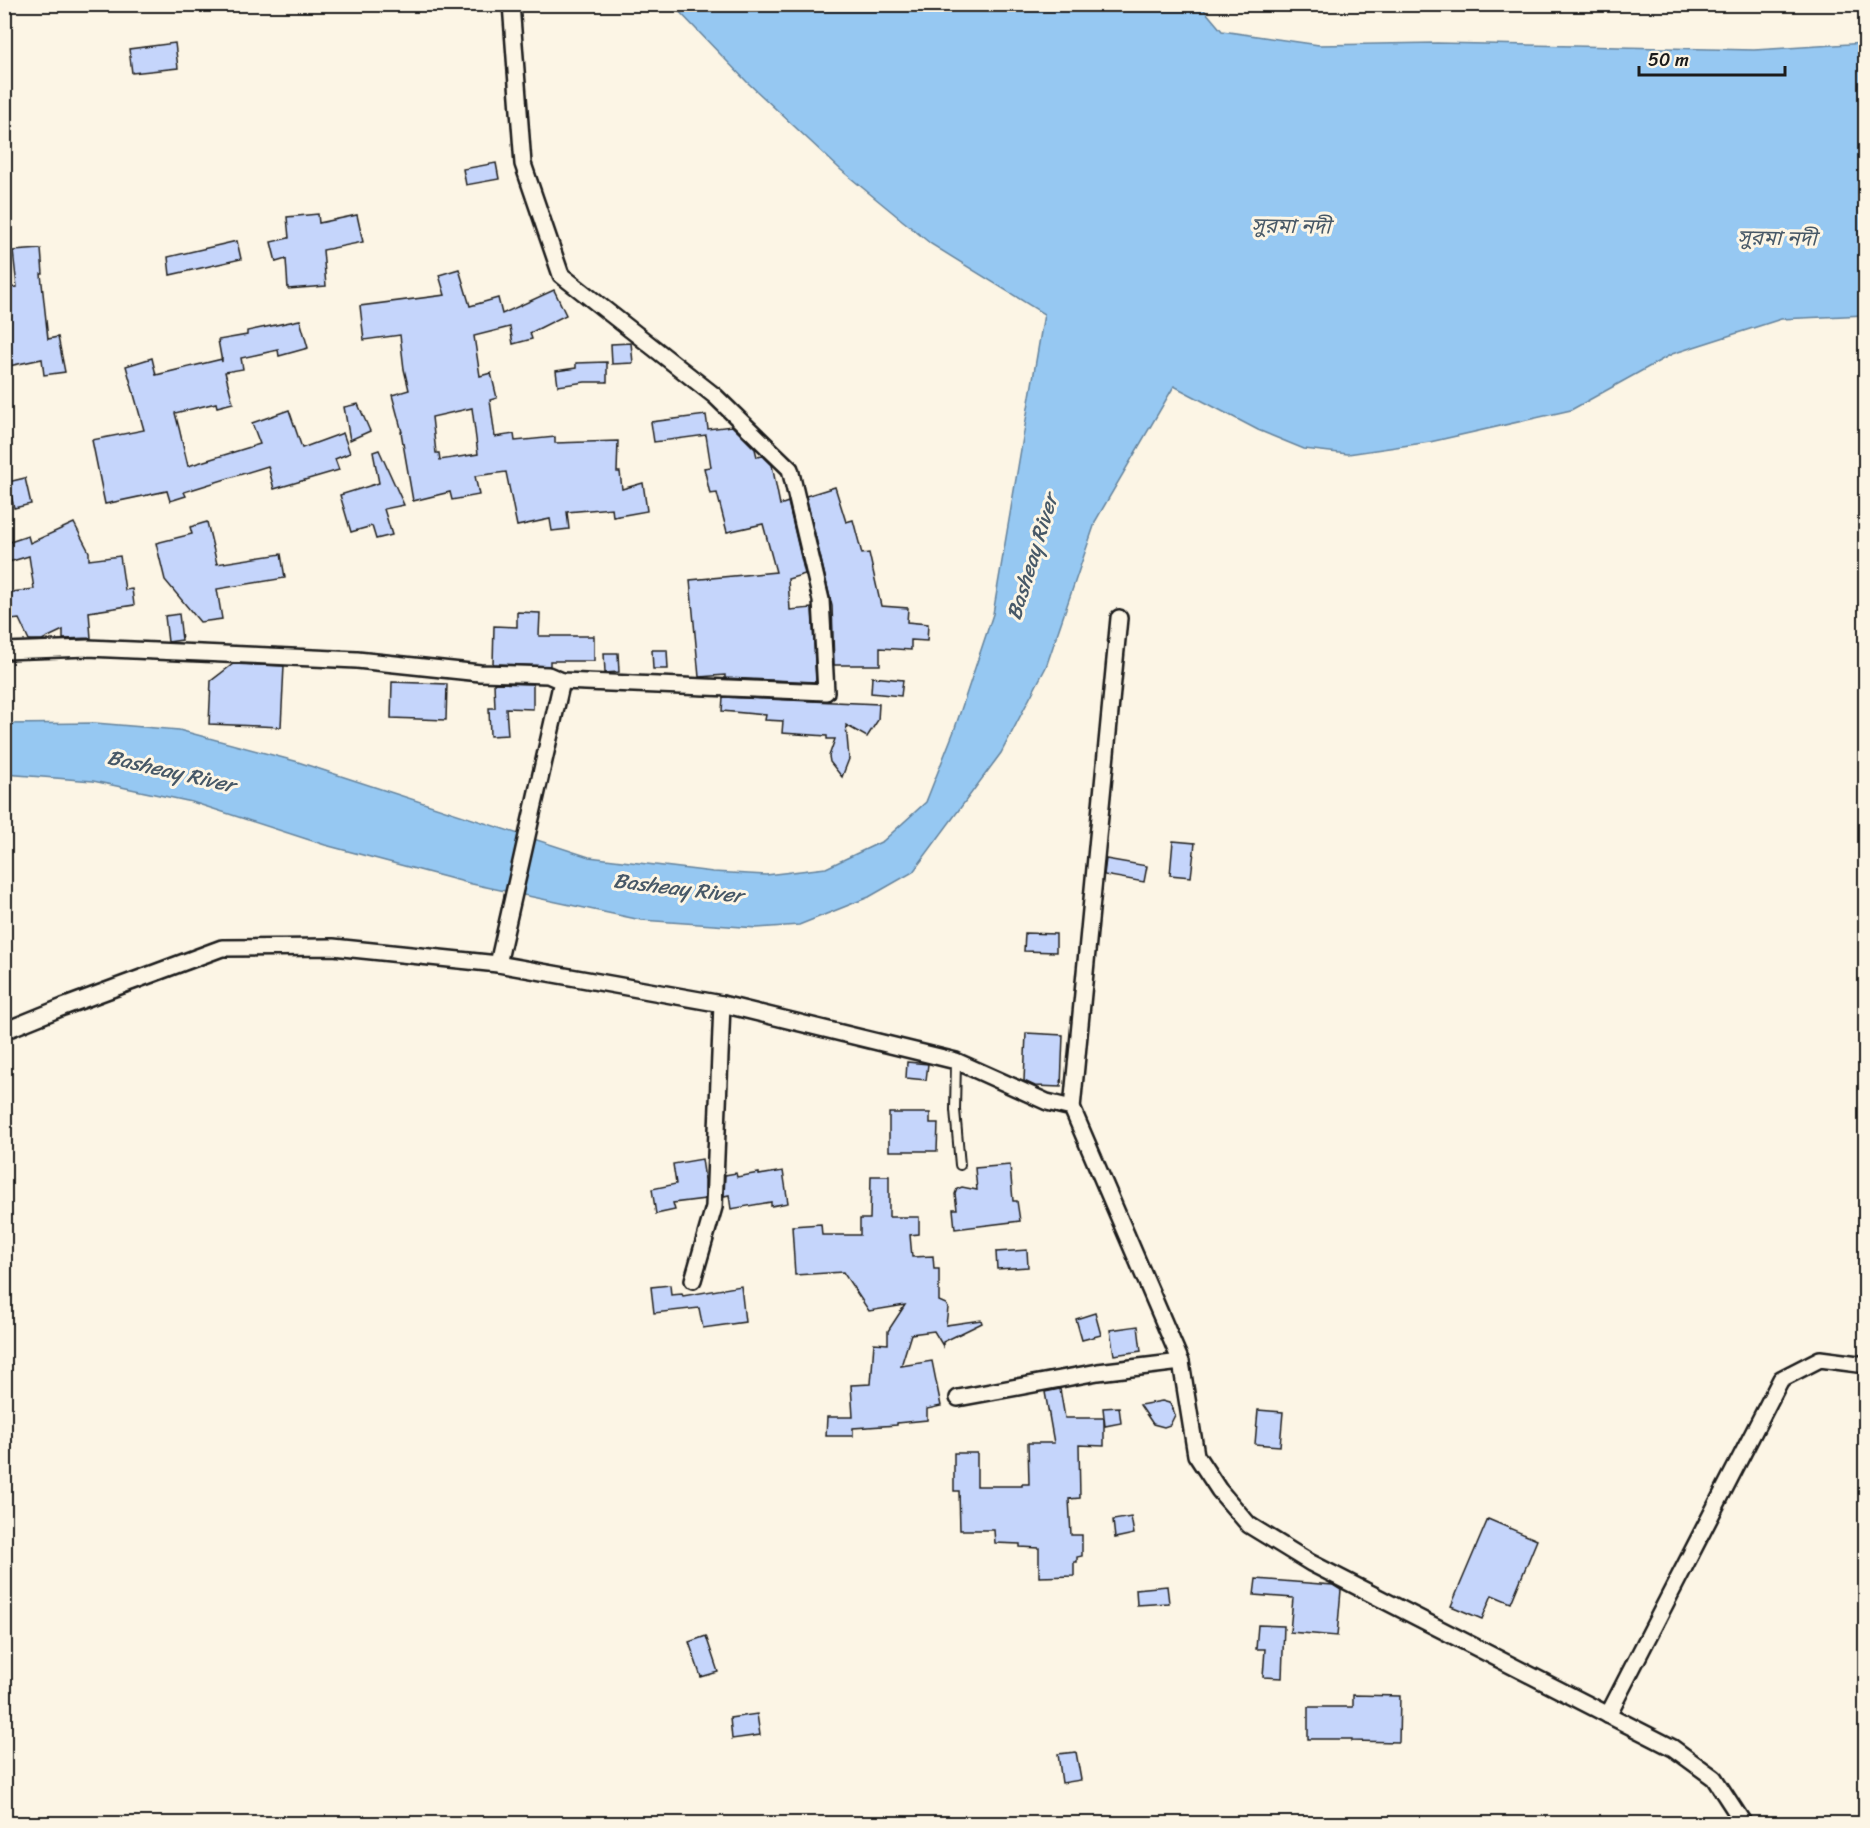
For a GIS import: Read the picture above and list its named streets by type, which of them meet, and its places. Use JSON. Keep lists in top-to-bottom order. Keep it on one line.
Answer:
{"water":["সুরমা নদী","Basheay River"],"scale_bar":"50 m"}
